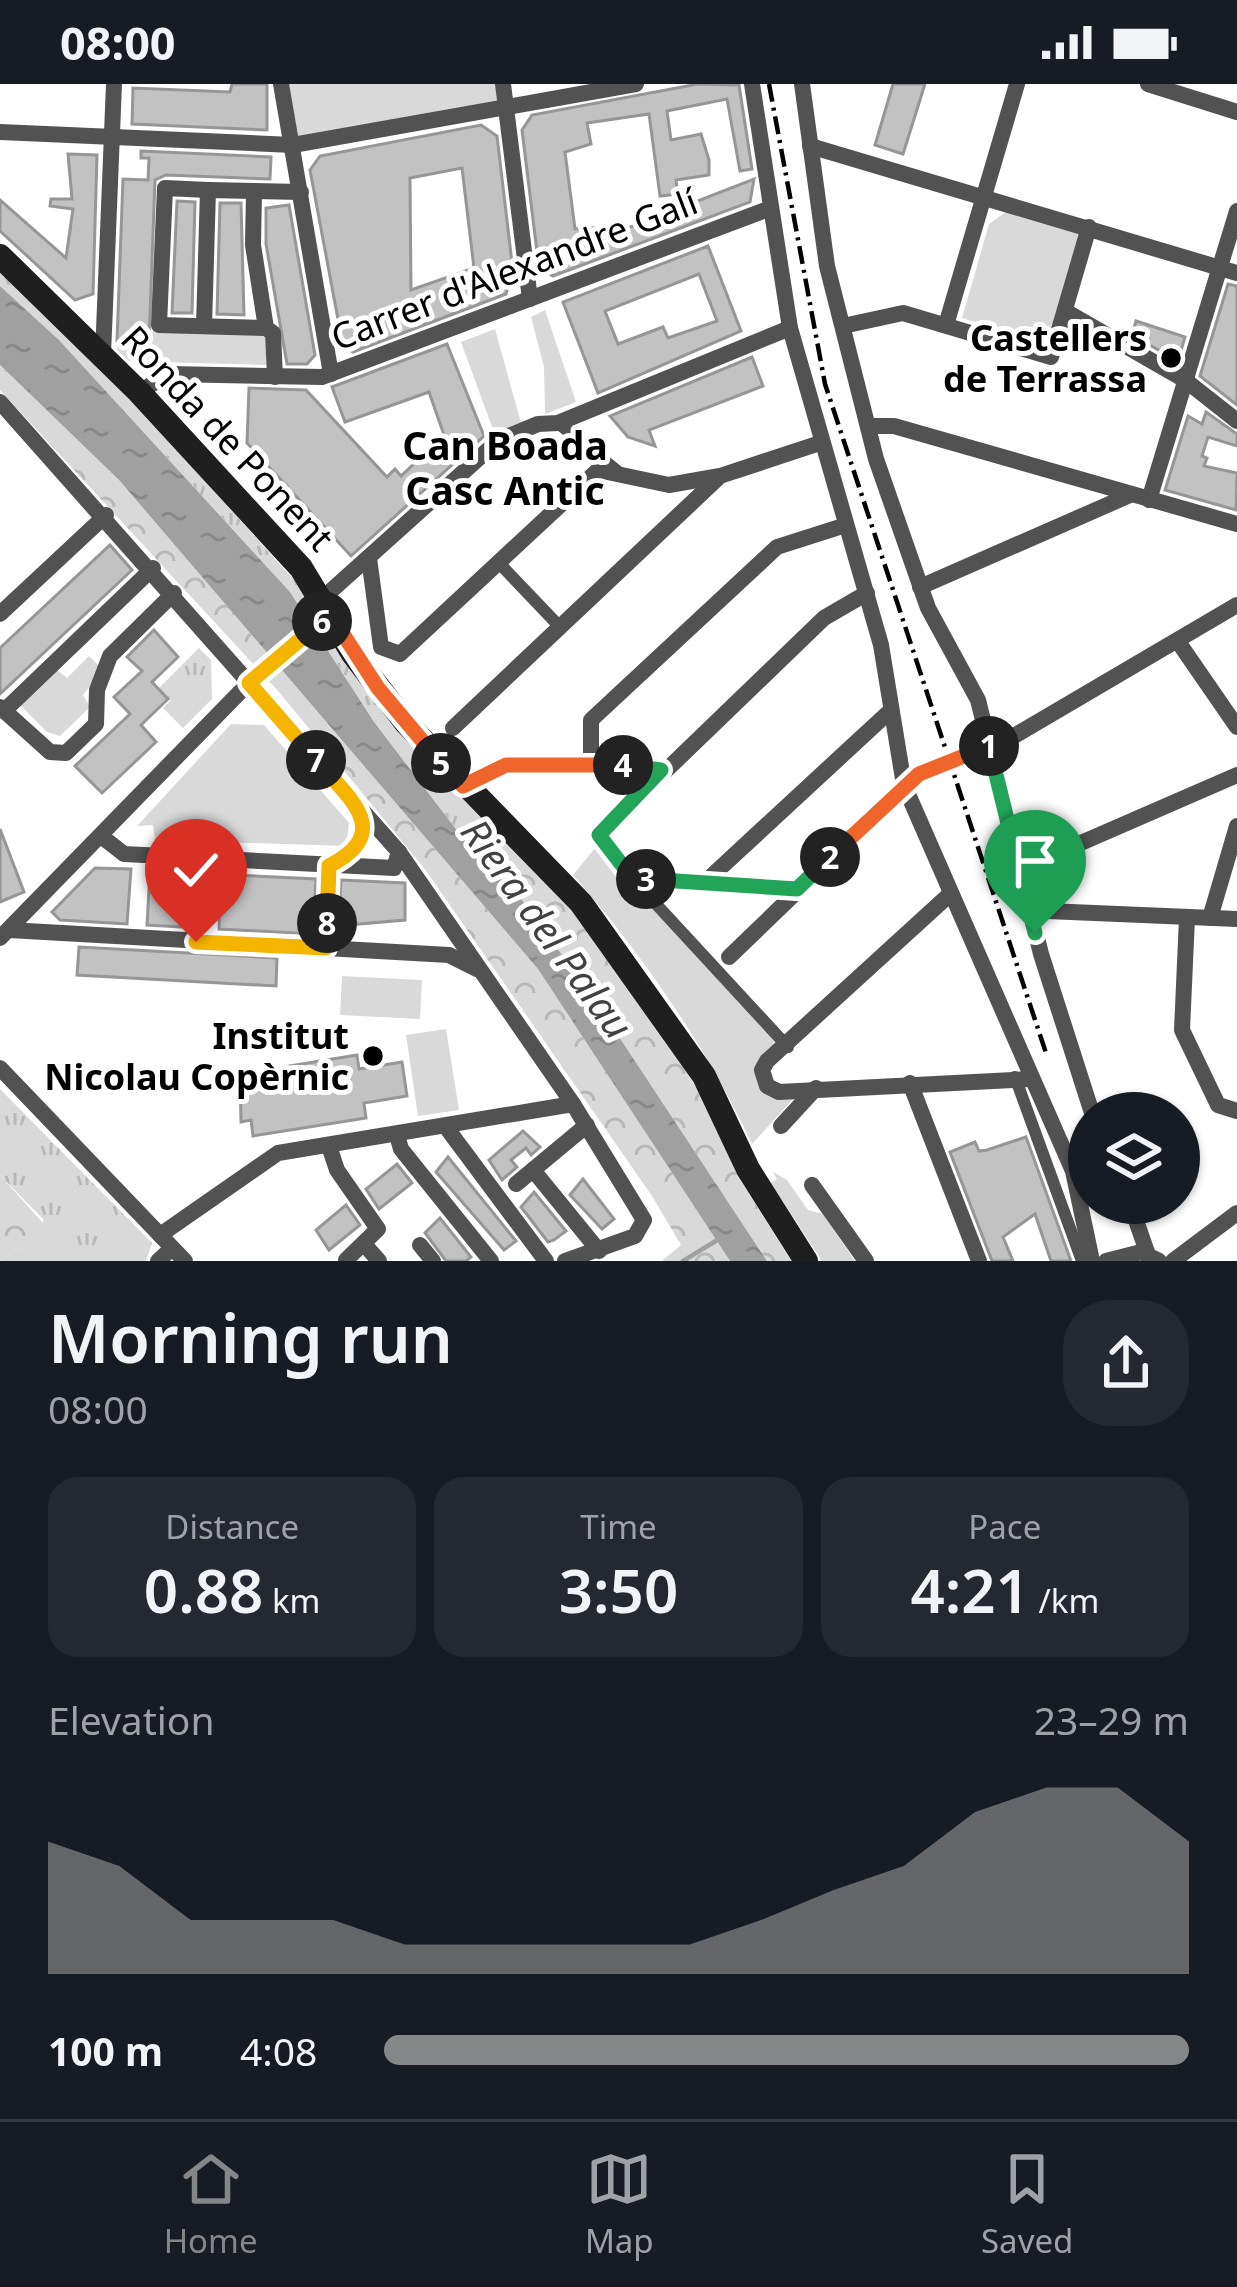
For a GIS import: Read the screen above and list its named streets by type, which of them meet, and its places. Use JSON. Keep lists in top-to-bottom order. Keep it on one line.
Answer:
{"streets":{"main road":["Ronda de Ponent"],"street":["Carrer d'Alexandre Galí"]},"crossings":[["Carrer d'Alexandre Galí","Ronda de Ponent"]],"districts":["Can Boada Casc Antic"],"water":["Riera del Palau"],"places":["Castellers de Terrassa","Institut Nicolau Copèrnic"],"page":{"status":"08:00","pins":["6","1","7","5","4","2","3","8"],"heading":["Morning run","08:00"],"stats":[["Distance","0.88 km"],["Time","3:50"],["Pace","4:21 /km"]],"chart":["Elevation","23–29 m"],"list":[{"name":"100 m","note":"4:08"}],"tabs":["Home","Map","Saved"]}}
